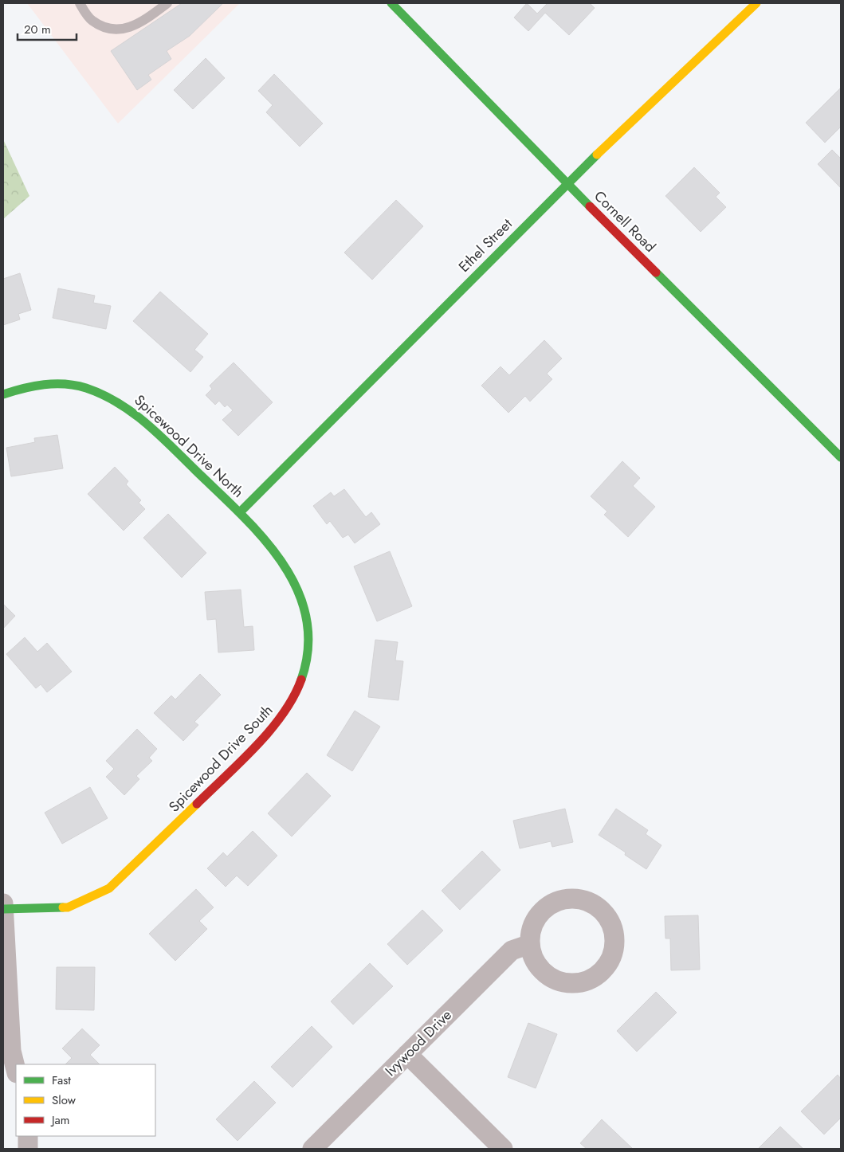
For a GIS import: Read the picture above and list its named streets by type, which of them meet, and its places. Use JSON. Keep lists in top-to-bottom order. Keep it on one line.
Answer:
{"streets":{"street":["Cornell Road","Ethel Street","Spicewood Drive North","Spicewood Drive South","Ivywood Drive"]},"crossings":[["Cornell Road","Ethel Street"],["Ethel Street","Spicewood Drive North"],["Ethel Street","Spicewood Drive South"],["Spicewood Drive North","Spicewood Drive South"]],"legend":["Fast","Slow","Jam"],"scale_bar":"20 m"}
